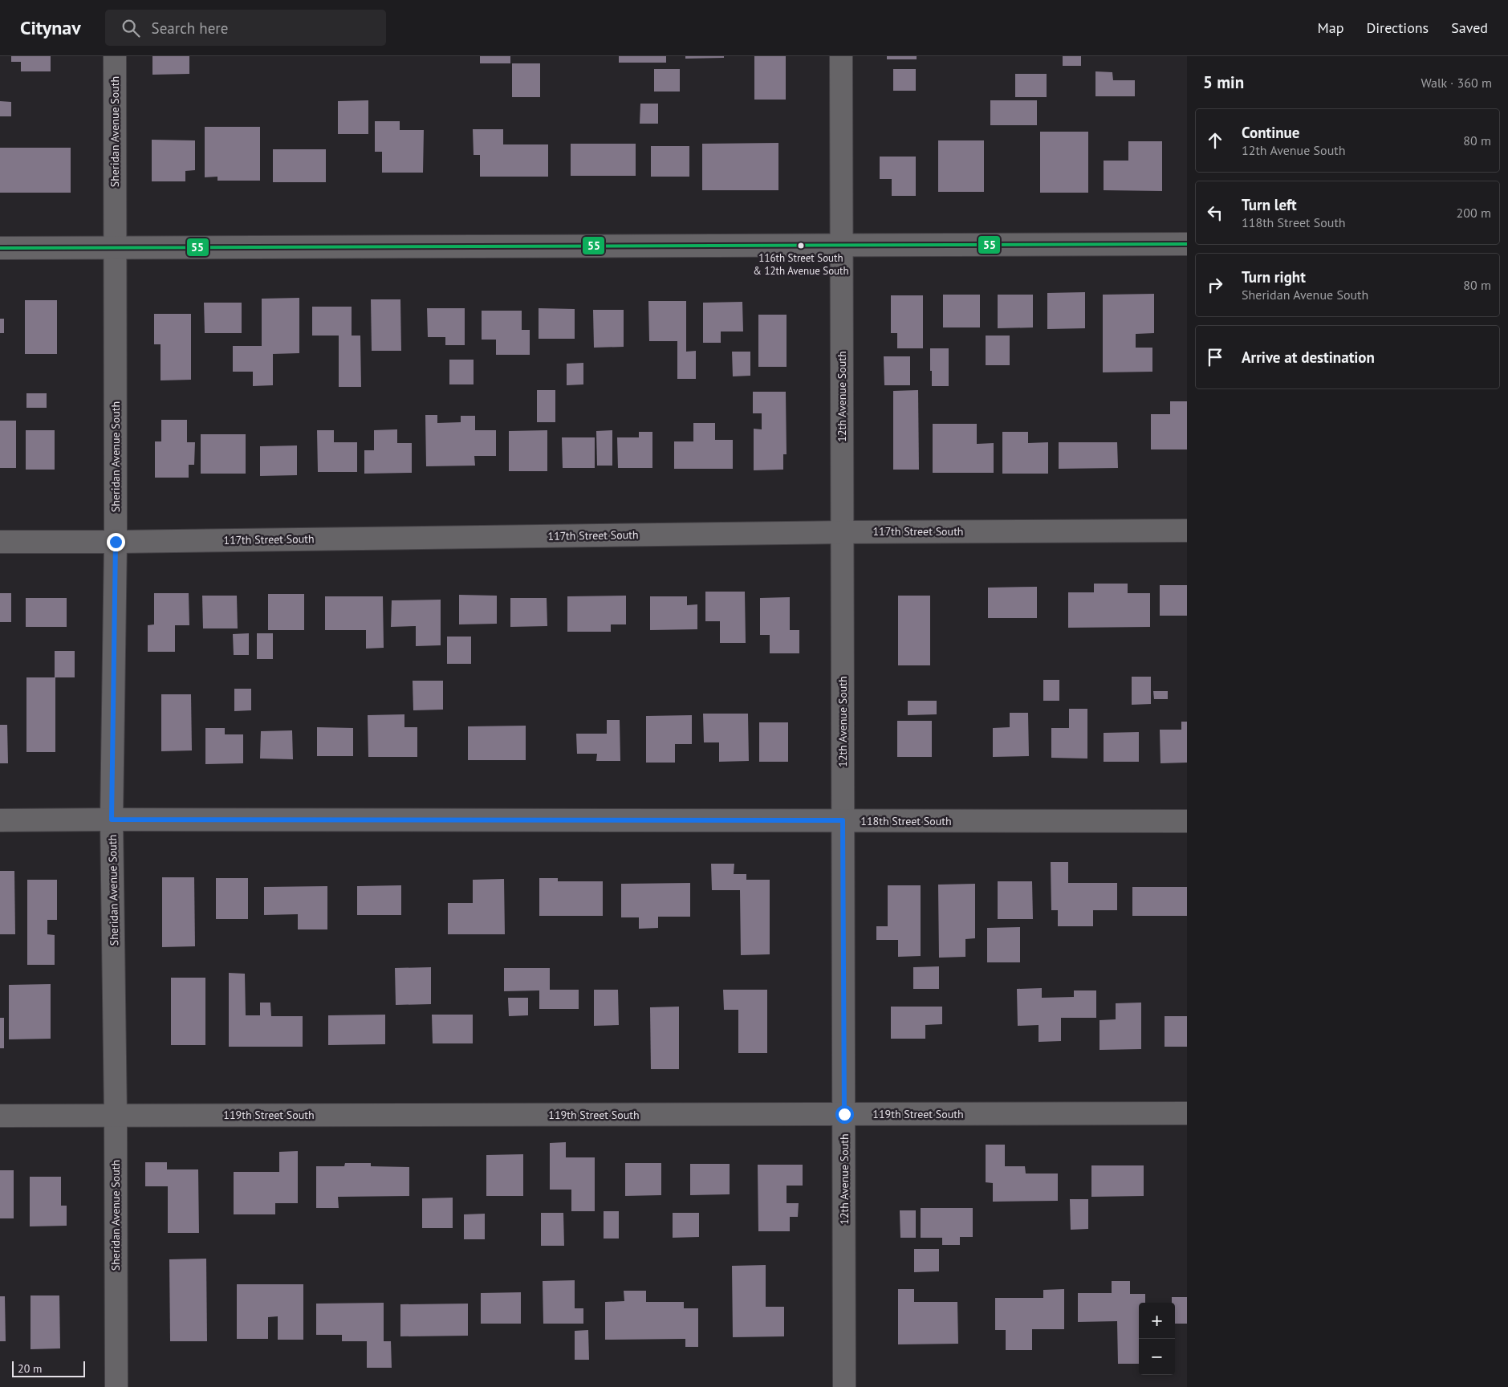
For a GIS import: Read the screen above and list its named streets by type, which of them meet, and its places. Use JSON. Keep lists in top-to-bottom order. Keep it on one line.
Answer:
{"streets":{"street":["Sheridan Avenue South","12th Avenue South","117th Street South","118th Street South","119th Street South"]},"crossings":[["Sheridan Avenue South","117th Street South"],["Sheridan Avenue South","118th Street South"],["Sheridan Avenue South","119th Street South"],["12th Avenue South","117th Street South"],["12th Avenue South","118th Street South"],["12th Avenue South","119th Street South"]],"places":["116th Street South & 12th Avenue South"],"lines":["transit line 55"],"scale_bar":"20 m","page":{"header":"Citynav","search":"Search here","nav":["Map","Directions","Saved"],"heading":["5 min","Walk · 360 m"],"list":[["Continue","12th Avenue South","80 m"],["Turn left","118th Street South","200 m"],["Turn right","Sheridan Avenue South","80 m"],"Arrive at destination"],"map_buttons":["+","−"],"scale":"20 m"}}
